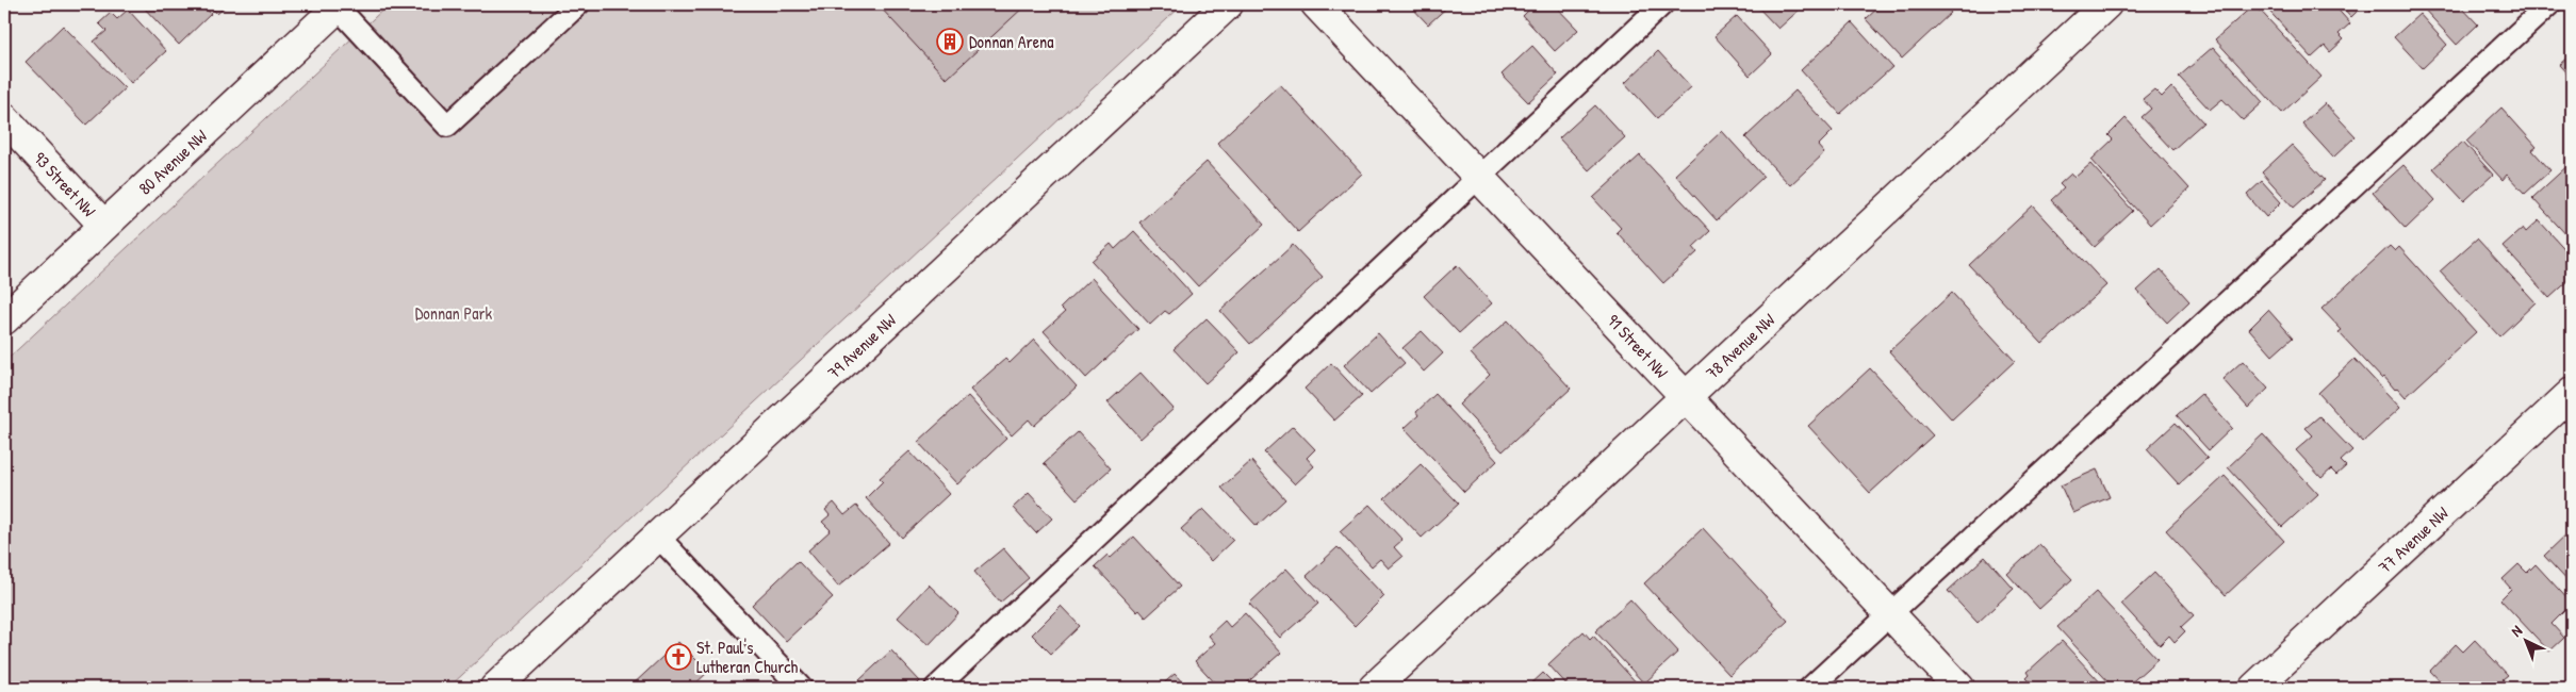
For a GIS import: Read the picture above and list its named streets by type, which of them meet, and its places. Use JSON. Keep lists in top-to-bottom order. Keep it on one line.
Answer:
{"streets":{"street":["80 Avenue NW","93 Street NW","79 Avenue NW","91 Street NW","78 Avenue NW","77 Avenue NW"]},"crossings":[["80 Avenue NW","93 Street NW"],["91 Street NW","78 Avenue NW"]],"parks":["Donnan Park"],"places":{"building":["Donnan Arena"],"church":["St. Paul's Lutheran Church"]},"north":"top left"}
